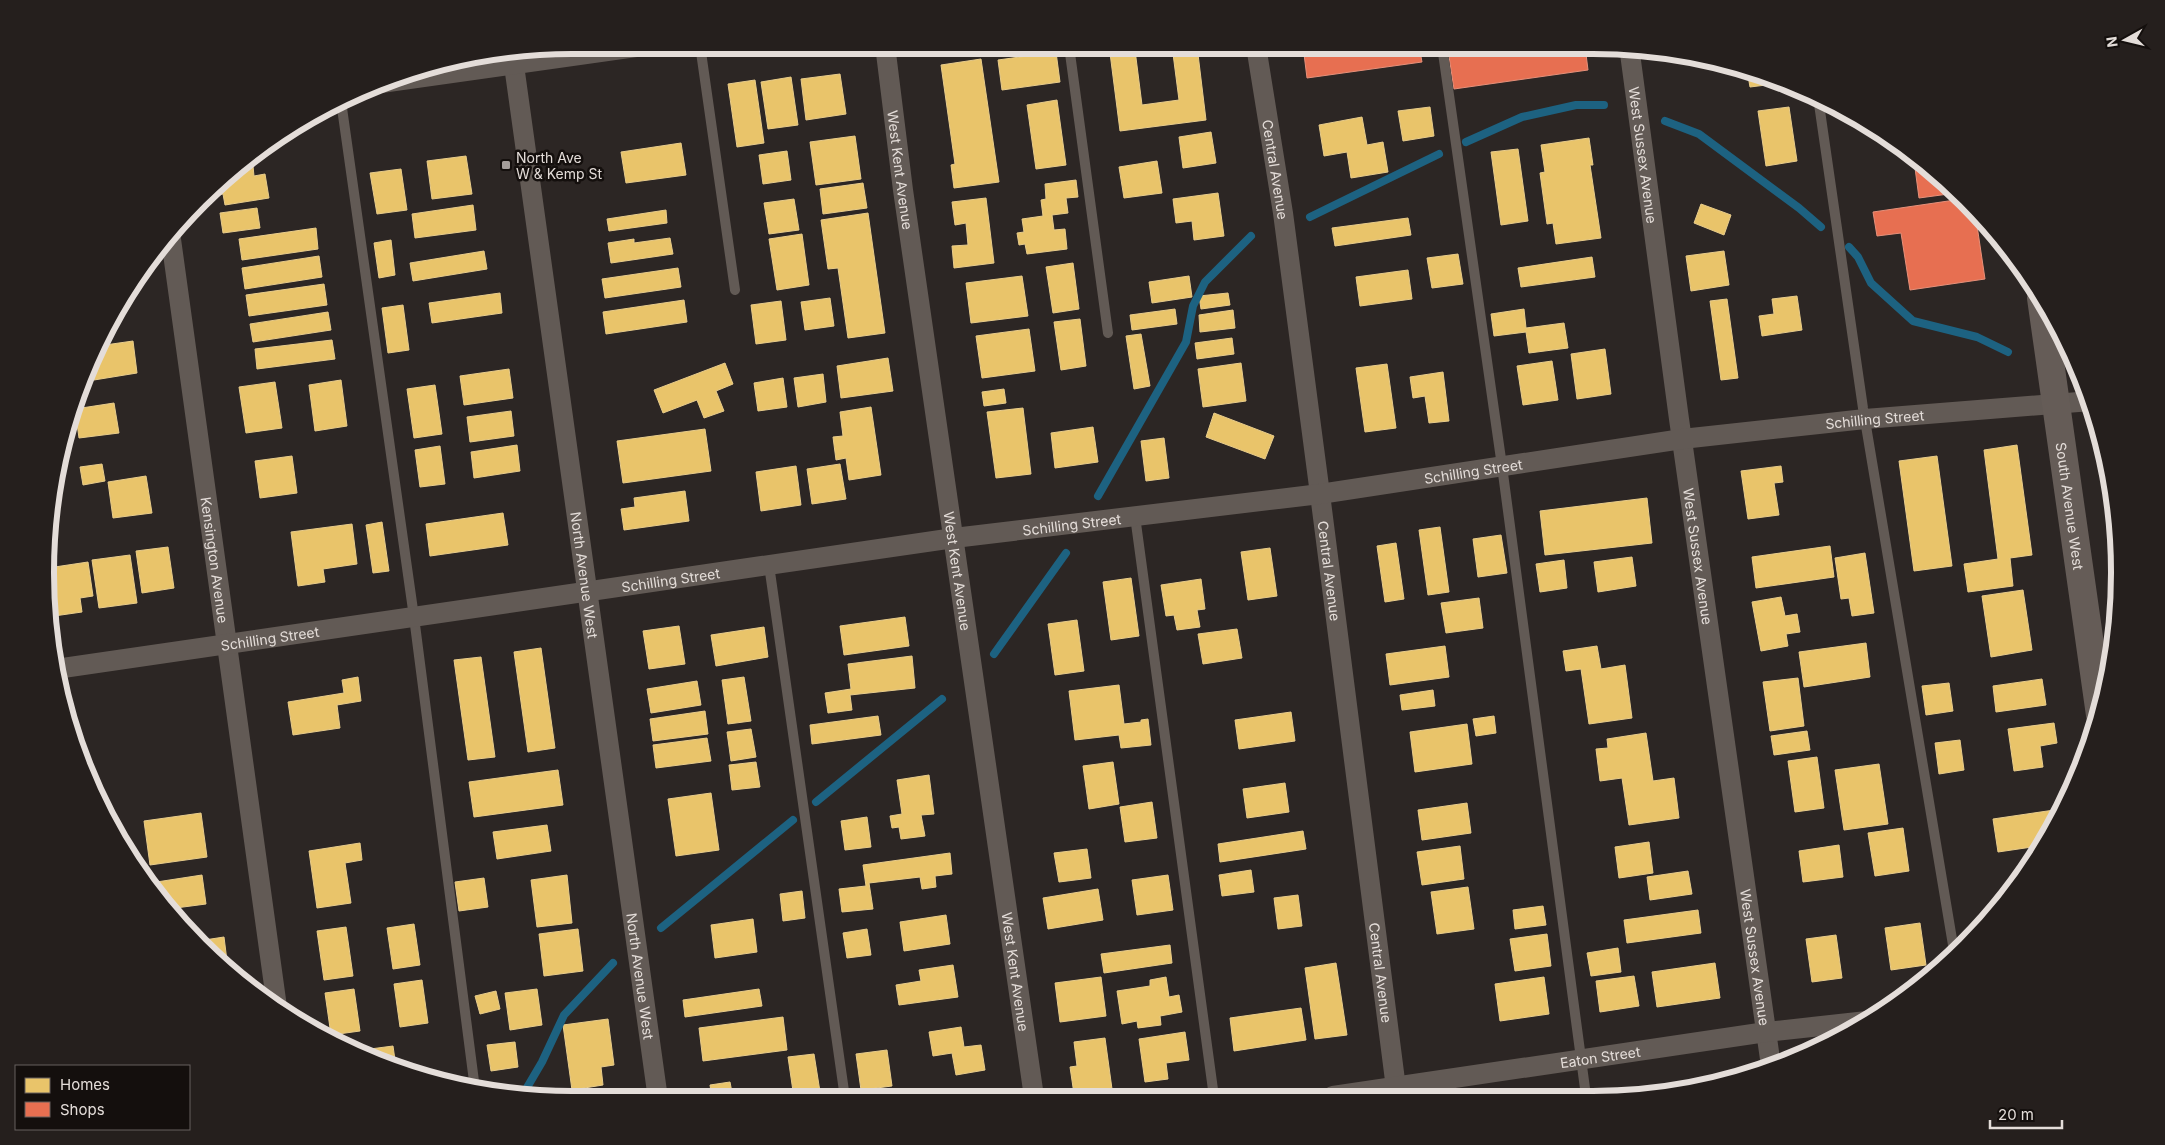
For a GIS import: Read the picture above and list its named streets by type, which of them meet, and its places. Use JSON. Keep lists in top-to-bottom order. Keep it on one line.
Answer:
{"streets":{"street":["West Sussex Avenue","Central Avenue","West Kent Avenue","Schilling Street","South Avenue West","Kensington Avenue","North Avenue West","Eaton Street"]},"crossings":[["West Sussex Avenue","Schilling Street"],["West Sussex Avenue","Eaton Street"],["Central Avenue","Schilling Street"],["West Kent Avenue","Schilling Street"],["Schilling Street","South Avenue West"],["Schilling Street","Kensington Avenue"],["Schilling Street","North Avenue West"]],"places":{"transit":["North Ave W & Kemp St"]},"legend":["Homes","Shops"],"scale_bar":"20 m","north":"left"}
